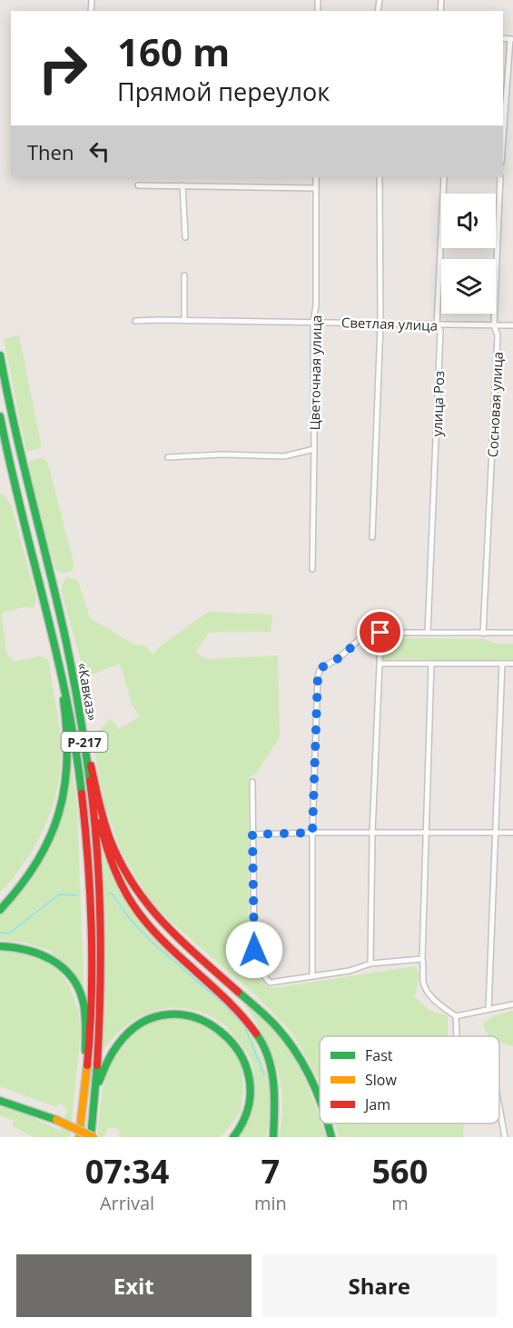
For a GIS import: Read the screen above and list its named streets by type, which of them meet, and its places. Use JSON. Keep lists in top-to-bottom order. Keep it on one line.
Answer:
{"streets":{"main road":["«Кавказ»","Р-217"],"street":["Светлая улица","Цветочная улица","улица Роз","Сосновая улица"]},"crossings":[["Светлая улица","Цветочная улица"],["Светлая улица","улица Роз"],["Светлая улица","Сосновая улица"],["«Кавказ»","Р-217"]],"legend":["Fast","Slow","Jam"],"page":{"turn":["160 m","Прямой переулок"],"then":"Then","eta":["07:34","Arrival","7","min","560","m"],"buttons":["Exit","Share"]}}
